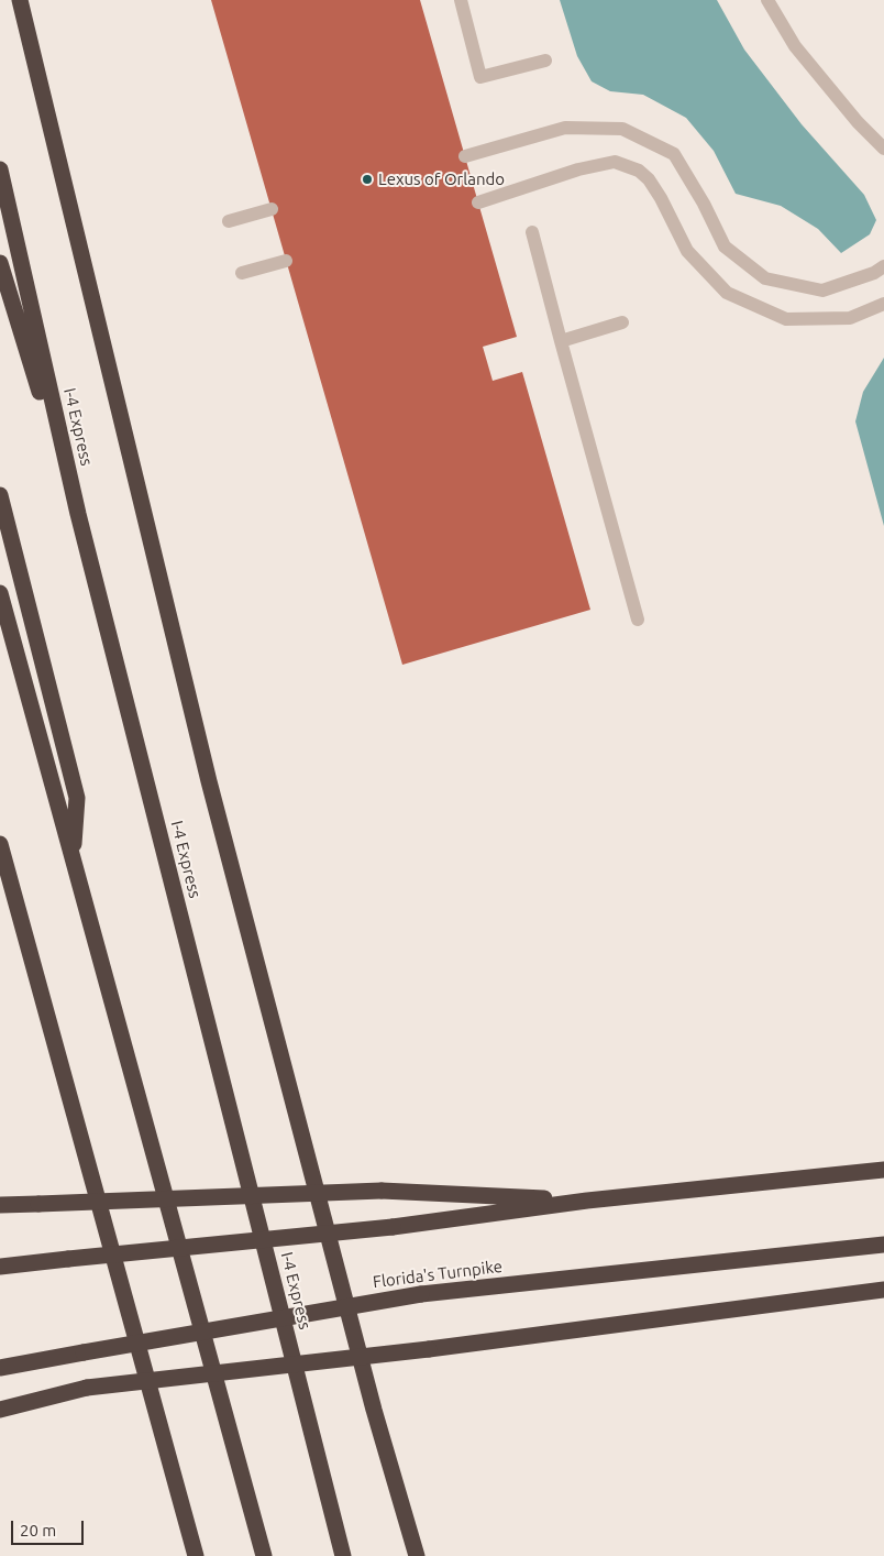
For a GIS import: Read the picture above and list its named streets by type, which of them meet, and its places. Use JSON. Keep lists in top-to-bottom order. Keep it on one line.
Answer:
{"streets":{"highway":["I-4 Express","Florida's Turnpike"]},"places":["Lexus of Orlando"],"scale_bar":"20 m"}
